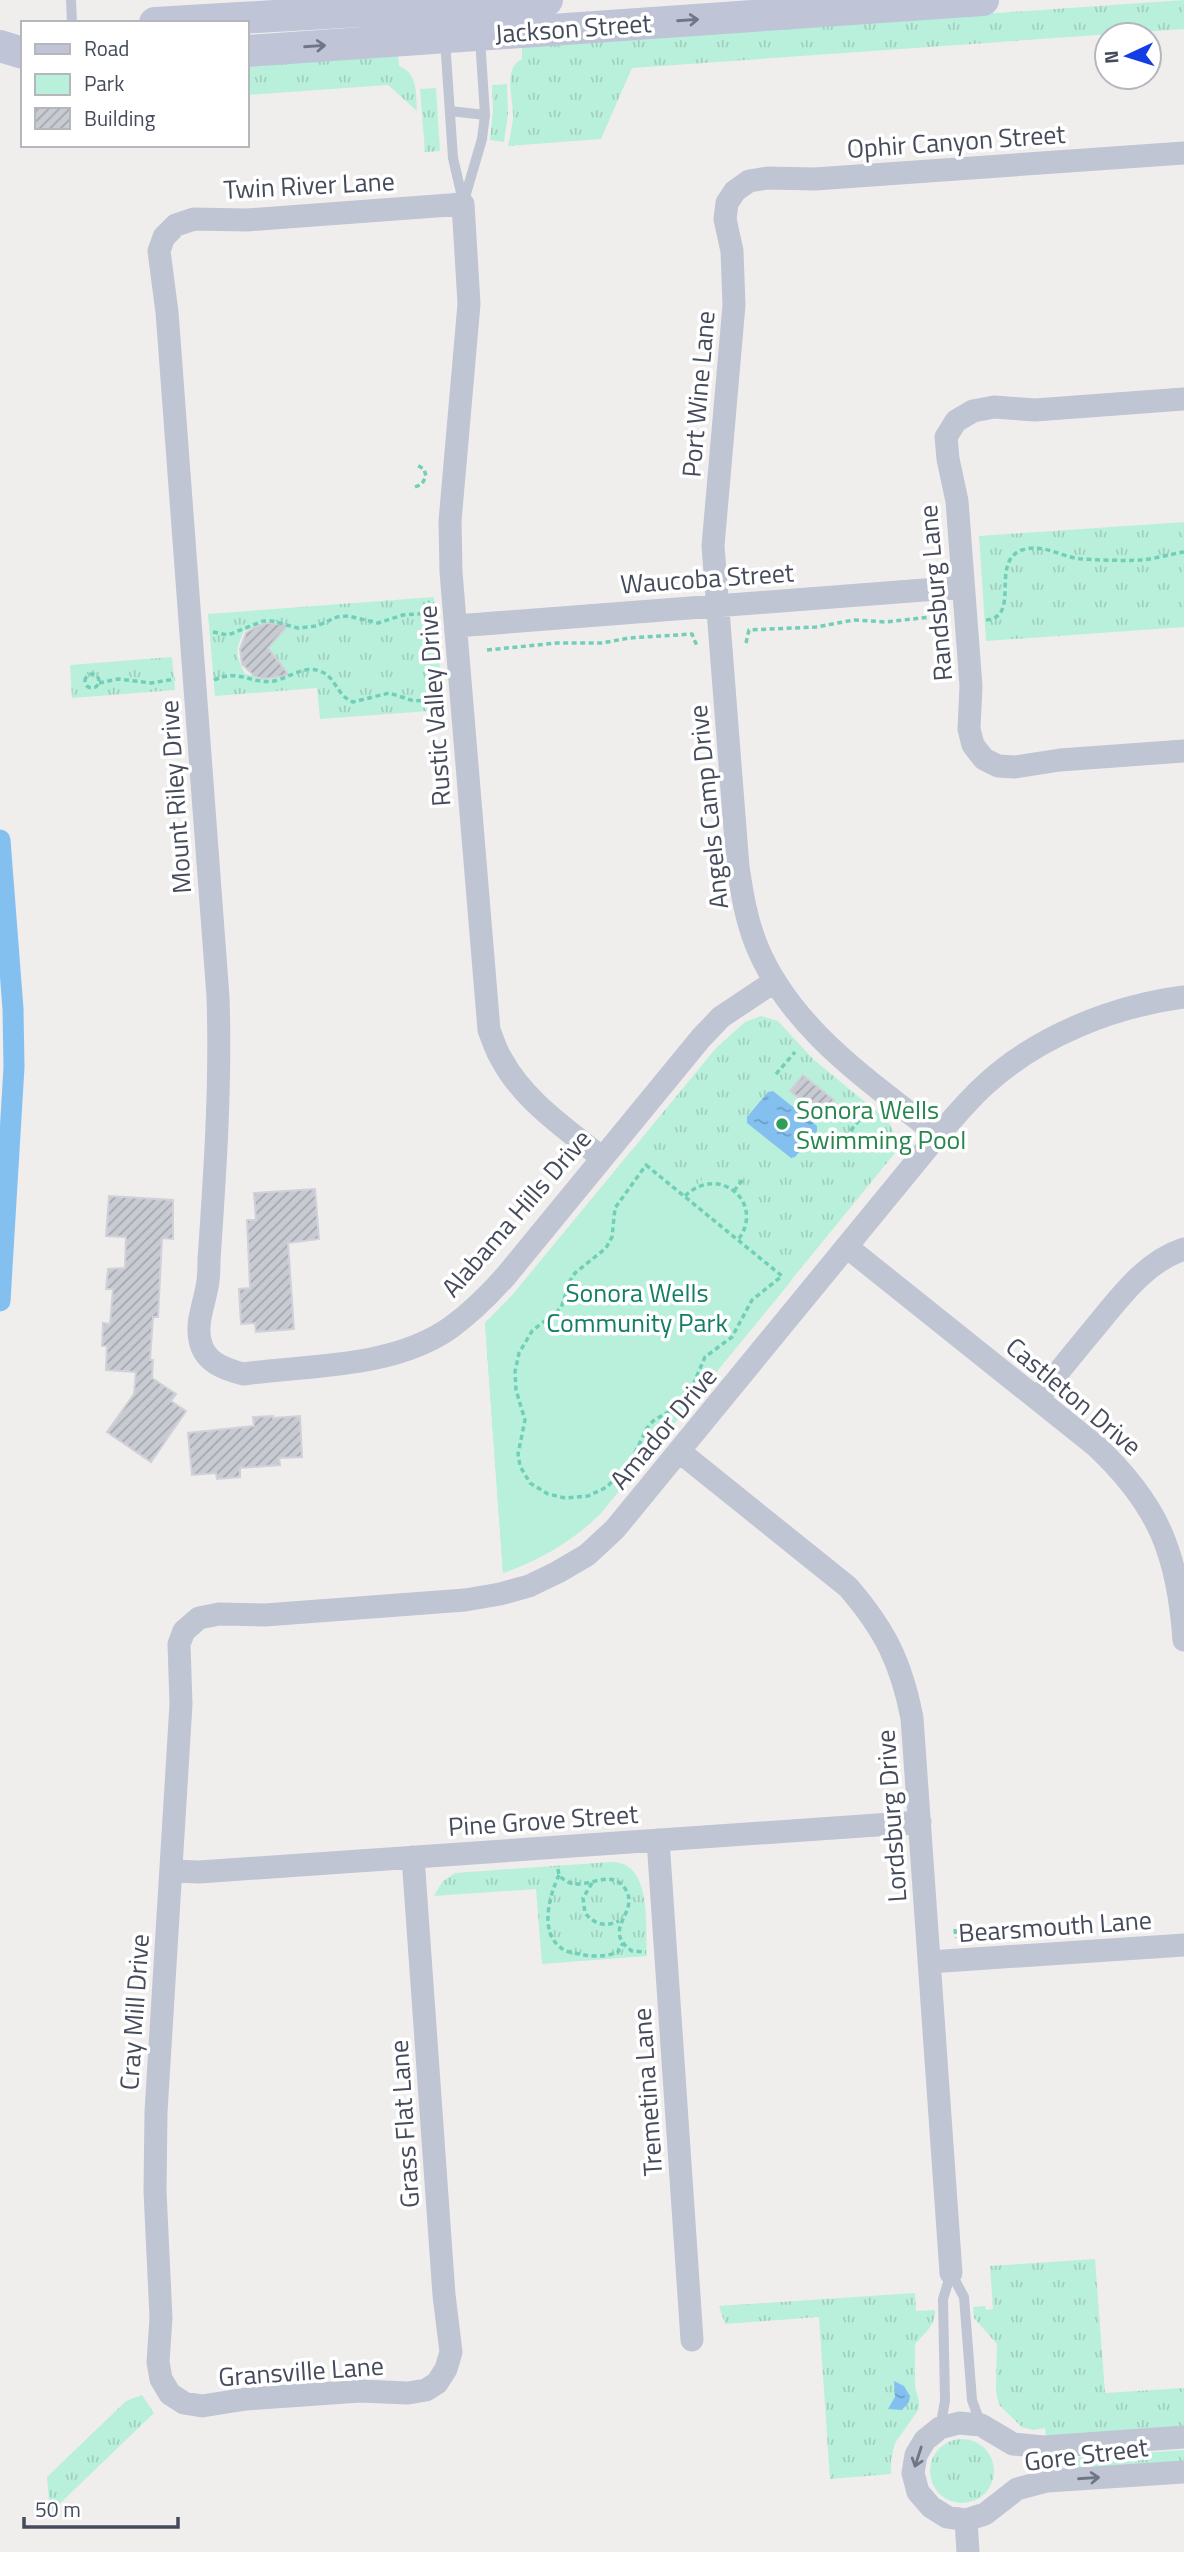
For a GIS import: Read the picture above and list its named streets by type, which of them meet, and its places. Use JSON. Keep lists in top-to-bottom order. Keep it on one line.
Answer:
{"streets":{"street":["Jackson Street","Ophir Canyon Street","Twin River Lane","Port Wine Lane","Waucoba Street","Randsburg Lane","Rustic Valley Drive","Mount Riley Drive","Angels Camp Drive","Alabama Hills Drive","Castleton Drive","Amador Drive","Lordsburg Drive","Pine Grove Street","Bearsmouth Lane","Cray Mill Drive","Tremetina Lane","Grass Flat Lane","Gransville Lane","Gore Street"]},"crossings":[["Jackson Street","Rustic Valley Drive"],["Ophir Canyon Street","Port Wine Lane"],["Twin River Lane","Rustic Valley Drive"],["Twin River Lane","Mount Riley Drive"],["Port Wine Lane","Waucoba Street"],["Port Wine Lane","Angels Camp Drive"],["Waucoba Street","Randsburg Lane"],["Waucoba Street","Rustic Valley Drive"],["Waucoba Street","Angels Camp Drive"],["Rustic Valley Drive","Alabama Hills Drive"],["Mount Riley Drive","Alabama Hills Drive"],["Angels Camp Drive","Alabama Hills Drive"],["Angels Camp Drive","Amador Drive"],["Castleton Drive","Amador Drive"],["Amador Drive","Lordsburg Drive"],["Amador Drive","Cray Mill Drive"],["Lordsburg Drive","Pine Grove Street"],["Lordsburg Drive","Bearsmouth Lane"],["Lordsburg Drive","Gore Street"],["Pine Grove Street","Cray Mill Drive"],["Pine Grove Street","Tremetina Lane"],["Pine Grove Street","Grass Flat Lane"],["Cray Mill Drive","Gransville Lane"],["Grass Flat Lane","Gransville Lane"]],"parks":["Sonora Wells Community Park"],"places":["Sonora Wells Swimming Pool"],"legend":["Road","Park","Building"],"scale_bar":"50 m","north":"left"}
